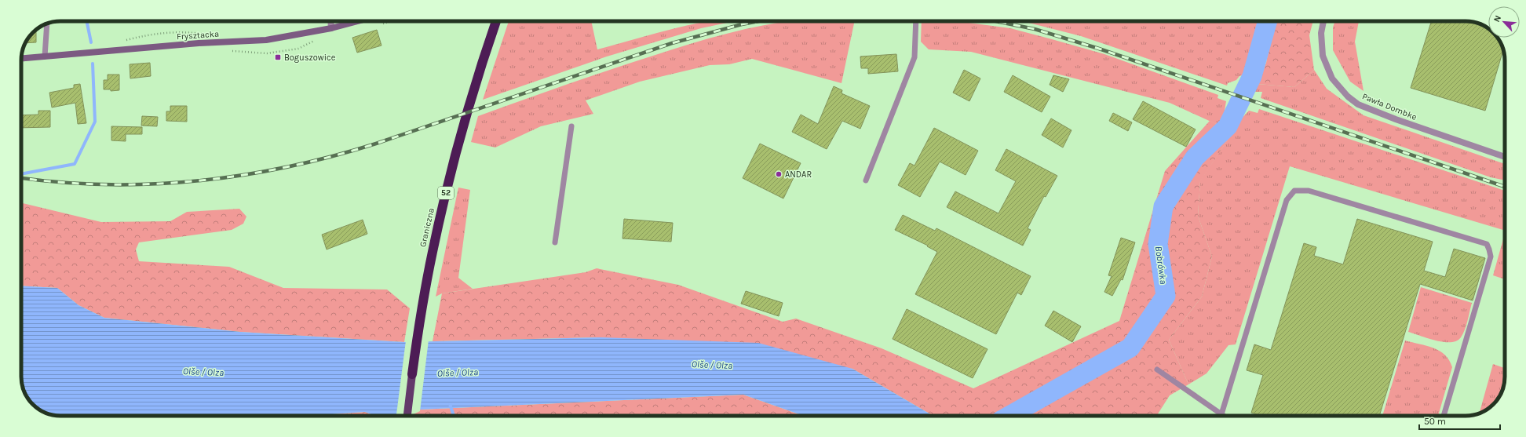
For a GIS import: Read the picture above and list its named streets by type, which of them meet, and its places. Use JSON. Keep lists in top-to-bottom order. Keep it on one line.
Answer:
{"streets":{"highway":["52","Graniczna"],"street":["Frysztacka","Pawła Dombke"]},"water":["Bobrówka","Olše / Olza"],"places":{"transit":["Boguszowice"],"other":["ANDAR"]},"scale_bar":"50 m","north":"top left"}
